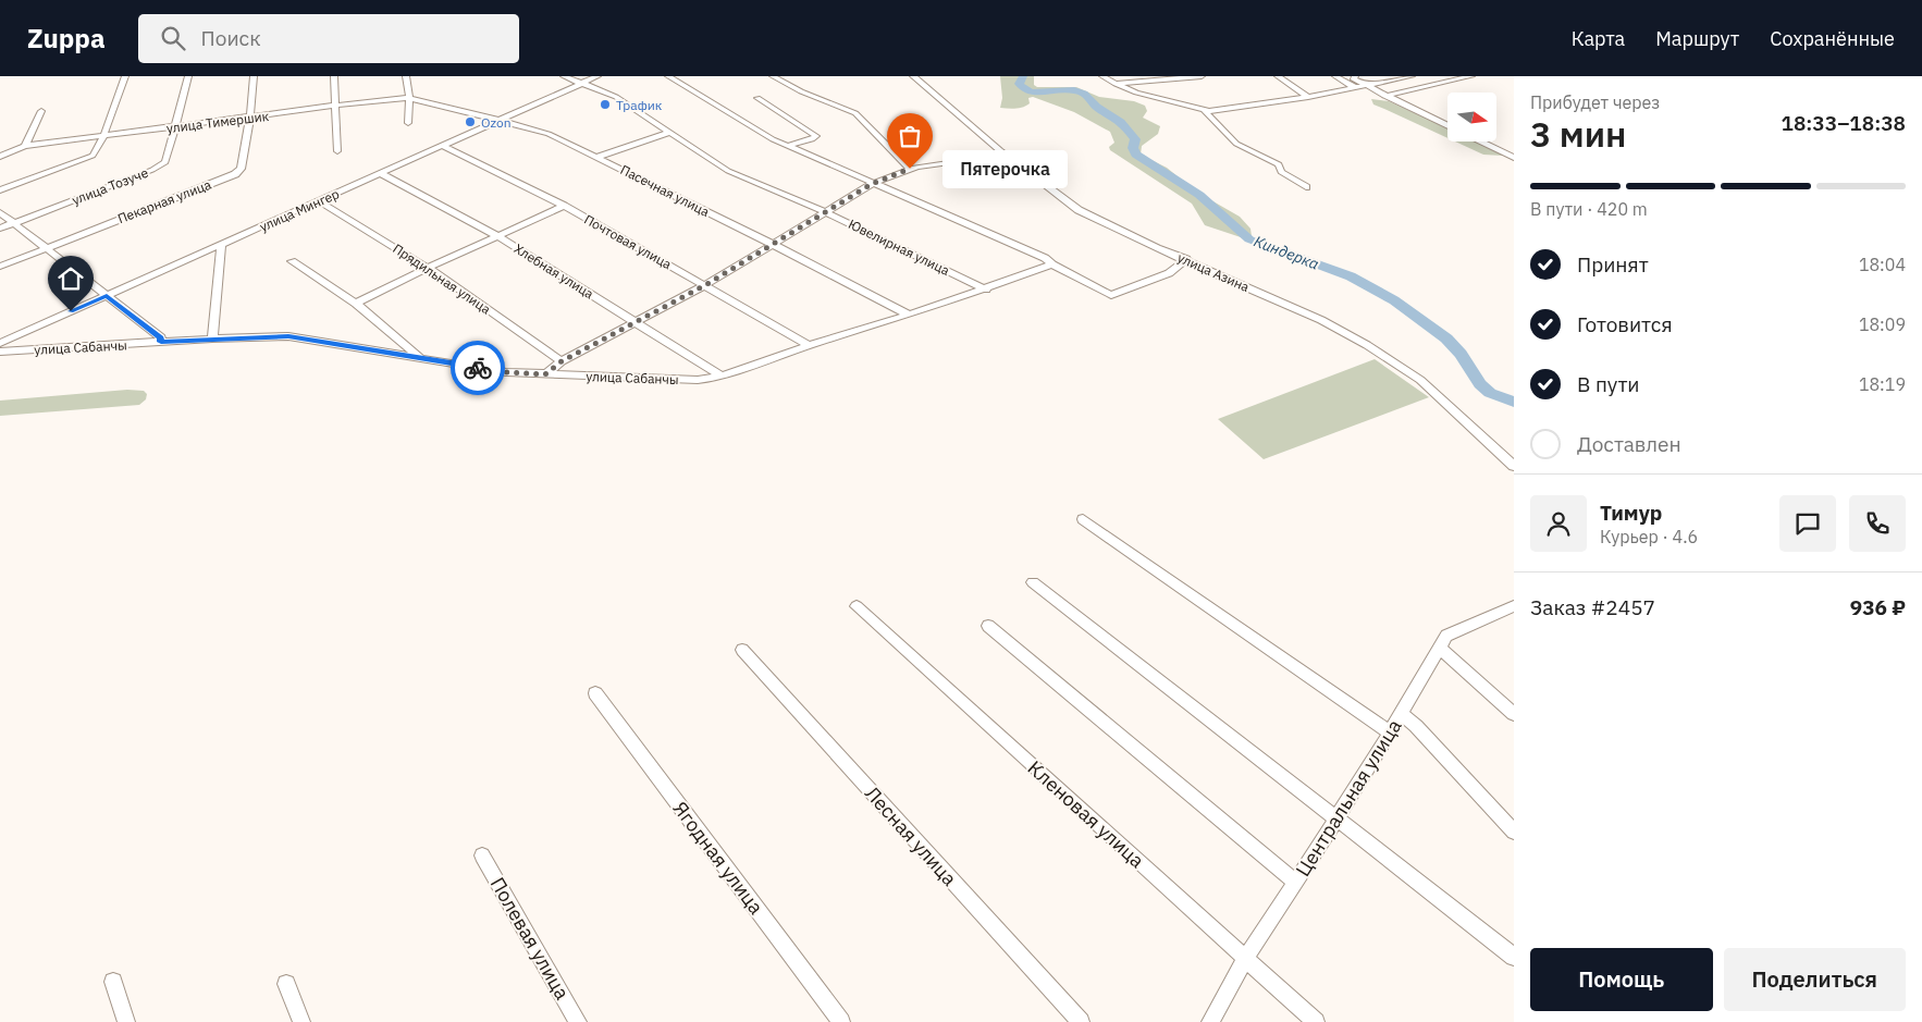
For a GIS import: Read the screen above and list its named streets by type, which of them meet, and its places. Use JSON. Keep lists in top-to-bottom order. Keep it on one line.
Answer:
{"streets":{"street":["улица Тимершик","улица Тозуче","Пасечная улица","Пекарная улица","улица Мингер","Почтовая улица","Ювелирная улица","Хлебная улица","улица Азина","Прядильная улица","улица Сабанчы","Центральная улица","Кленовая улица","Лесная улица","Ягодная улица","Полевая улица"]},"crossings":[["улица Тимершик","улица Тозуче"],["улица Тимершик","Пасечная улица"],["улица Тимершик","Пекарная улица"],["Пасечная улица","улица Мингер"],["Пасечная улица","улица Сабанчы"],["улица Мингер","Почтовая улица"],["улица Мингер","Ювелирная улица"],["улица Мингер","Хлебная улица"],["улица Мингер","Прядильная улица"],["Почтовая улица","улица Сабанчы"],["Ювелирная улица","улица Сабанчы"],["Хлебная улица","улица Сабанчы"],["Центральная улица","Кленовая улица"]],"water":["Киндерка"],"places":["Трафик","Ozon","Пятерочка"],"north":"right","page":{"header":"Zuppa","search":"Поиск","nav":["Карта","Маршрут","Сохранённые"],"heading":["3 мин","Прибудет через","18:33–18:38"],"panel":["Тимур","Курьер · 4.6","Заказ #2457","936 ₽"],"bubble":"Пятерочка","bar":"В пути · 420 m","list":[["Принят","18:04"],["Готовится","18:09"],["В пути","18:19"],"Доставлен"],"buttons":["Помощь","Поделиться"]}}
